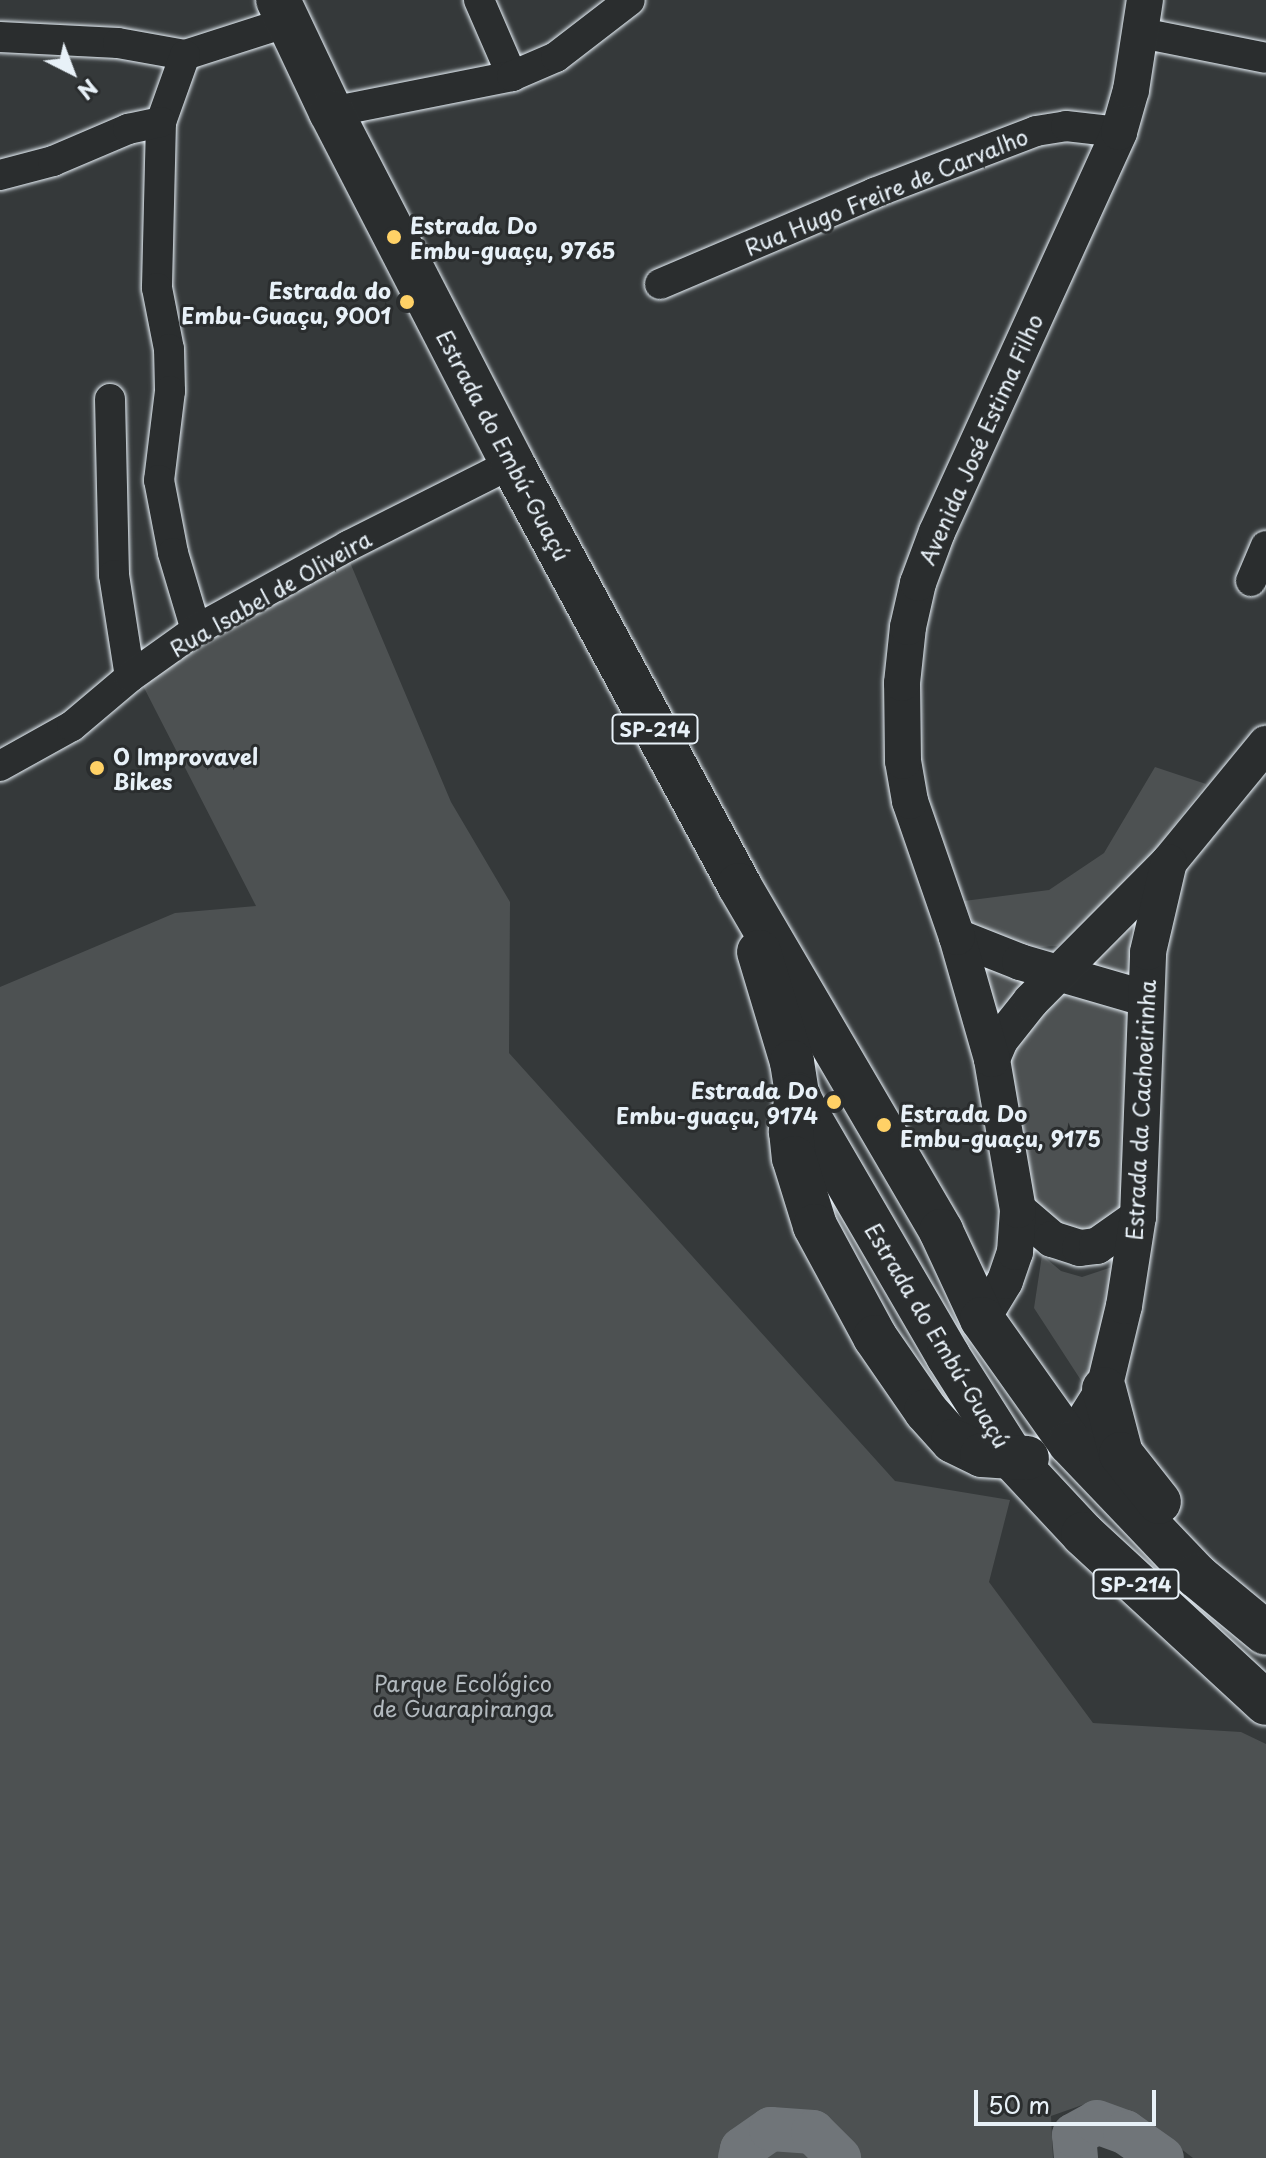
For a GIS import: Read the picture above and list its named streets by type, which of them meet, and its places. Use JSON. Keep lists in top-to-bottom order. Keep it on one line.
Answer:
{"streets":{"main road":["Estrada do Embú-Guaçú","SP-214"],"street":["Rua Hugo Freire de Carvalho","Avenida José Estima Filho","Rua Isabel de Oliveira","Estrada da Cachoeirinha"]},"crossings":[["Rua Hugo Freire de Carvalho","Avenida José Estima Filho"],["Avenida José Estima Filho","Estrada do Embú-Guaçú"],["Avenida José Estima Filho","Estrada da Cachoeirinha"],["Estrada do Embú-Guaçú","Rua Isabel de Oliveira"],["Estrada do Embú-Guaçú","Estrada da Cachoeirinha"]],"parks":["Parque Ecológico de Guarapiranga"],"places":["Estrada Do Embu-guaçu, 9765","Estrada do Embu-Guaçu, 9001","O Improvavel Bikes","Estrada Do Embu-guaçu, 9174","Estrada Do Embu-guaçu, 9175"],"scale_bar":"50 m","north":"bottom right"}
